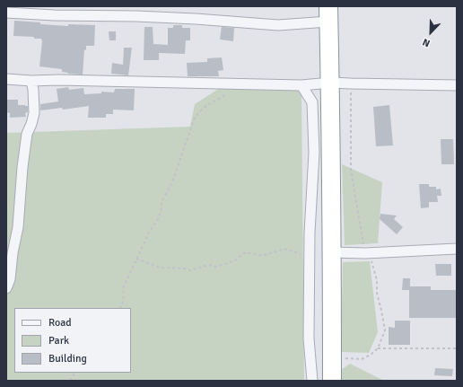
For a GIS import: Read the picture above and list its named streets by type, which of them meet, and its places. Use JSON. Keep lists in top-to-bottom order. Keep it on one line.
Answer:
{"legend":["Road","Park","Building"],"north":"bottom left"}
